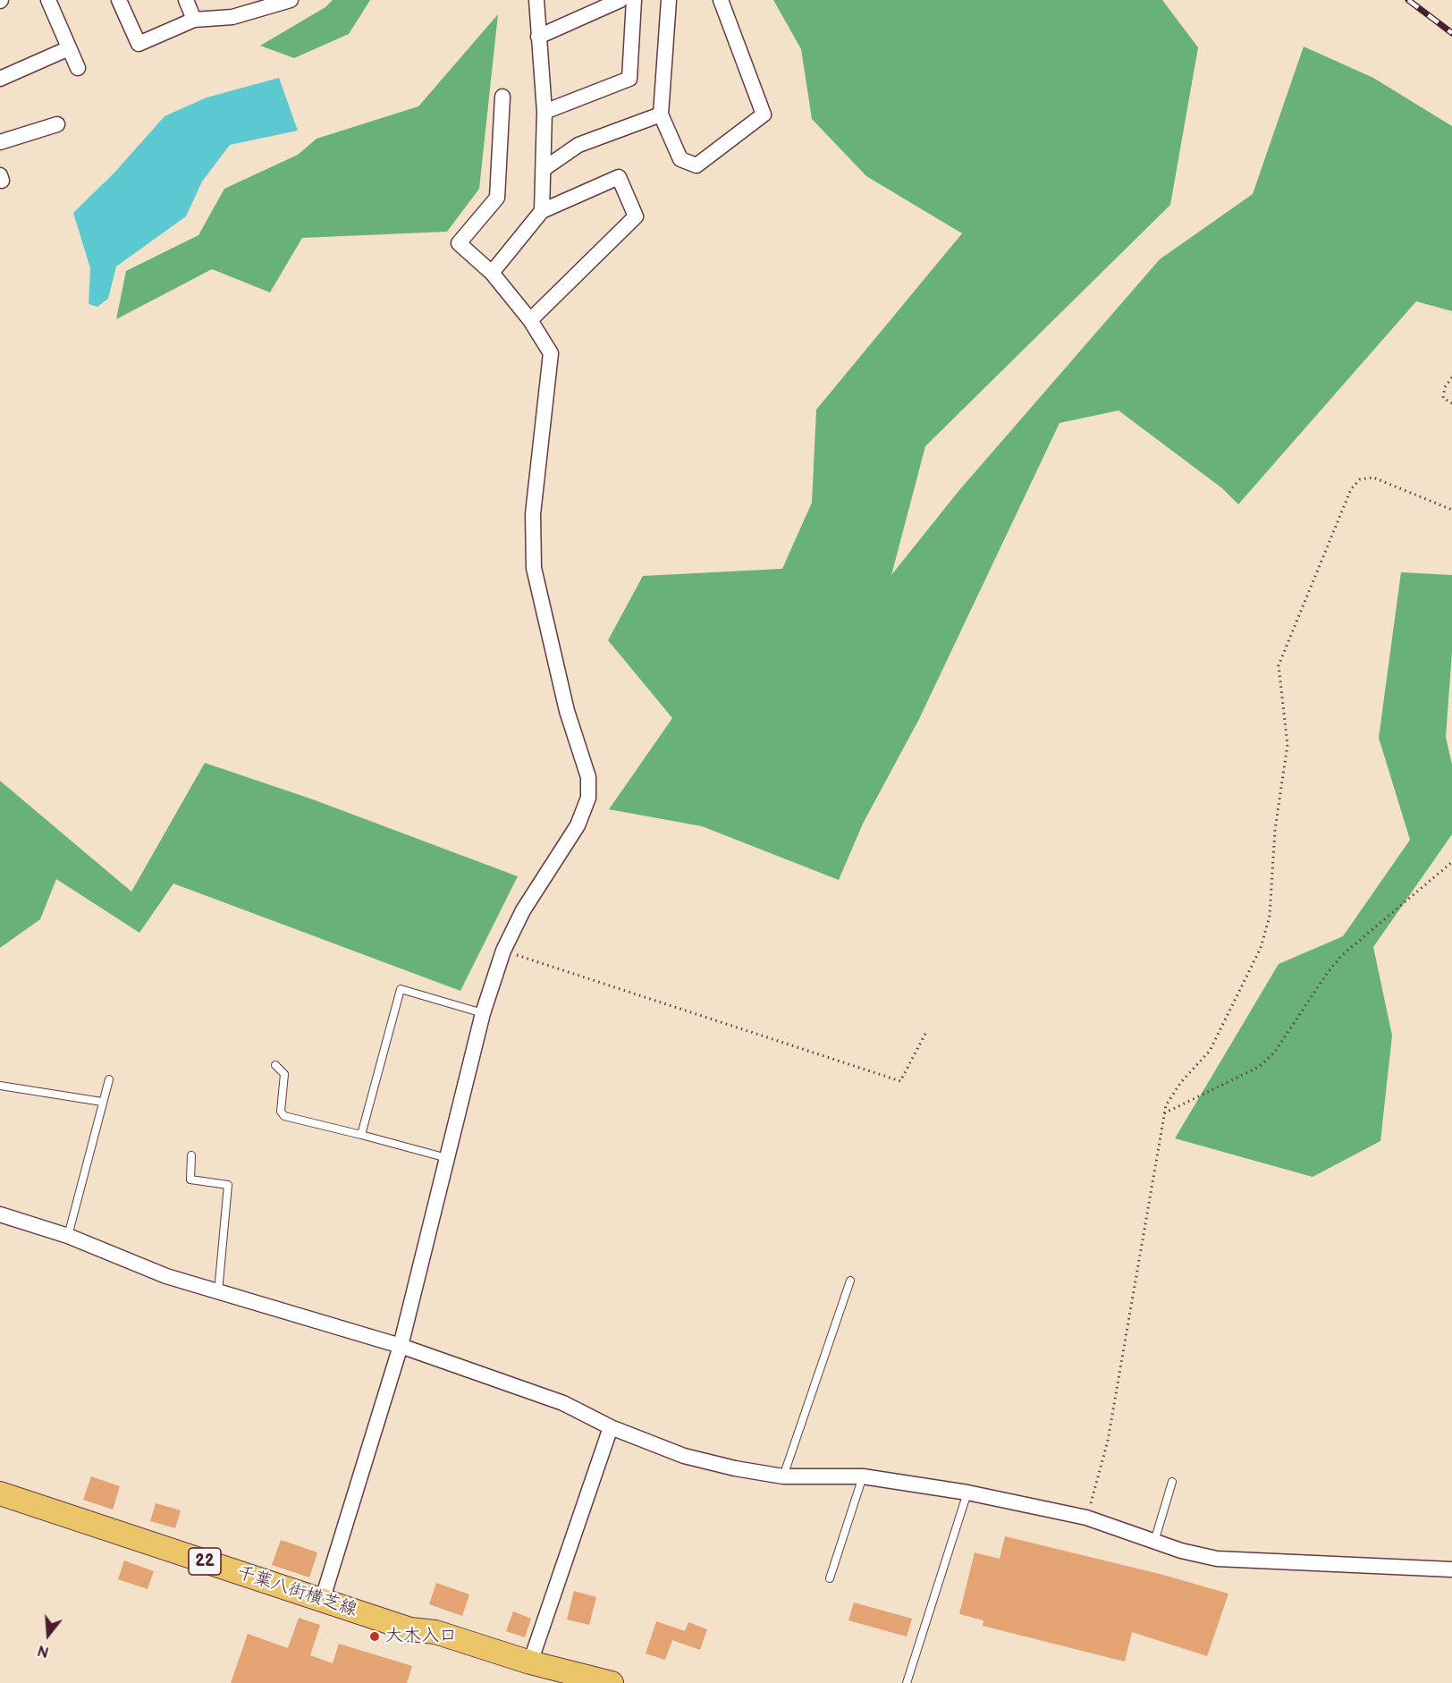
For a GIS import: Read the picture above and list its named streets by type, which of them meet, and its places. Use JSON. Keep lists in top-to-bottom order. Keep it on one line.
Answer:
{"streets":{"main road":["22","千葉八街横芝線"]},"crossings":[["22","千葉八街横芝線"]],"places":["大木入口"],"north":"bottom"}
